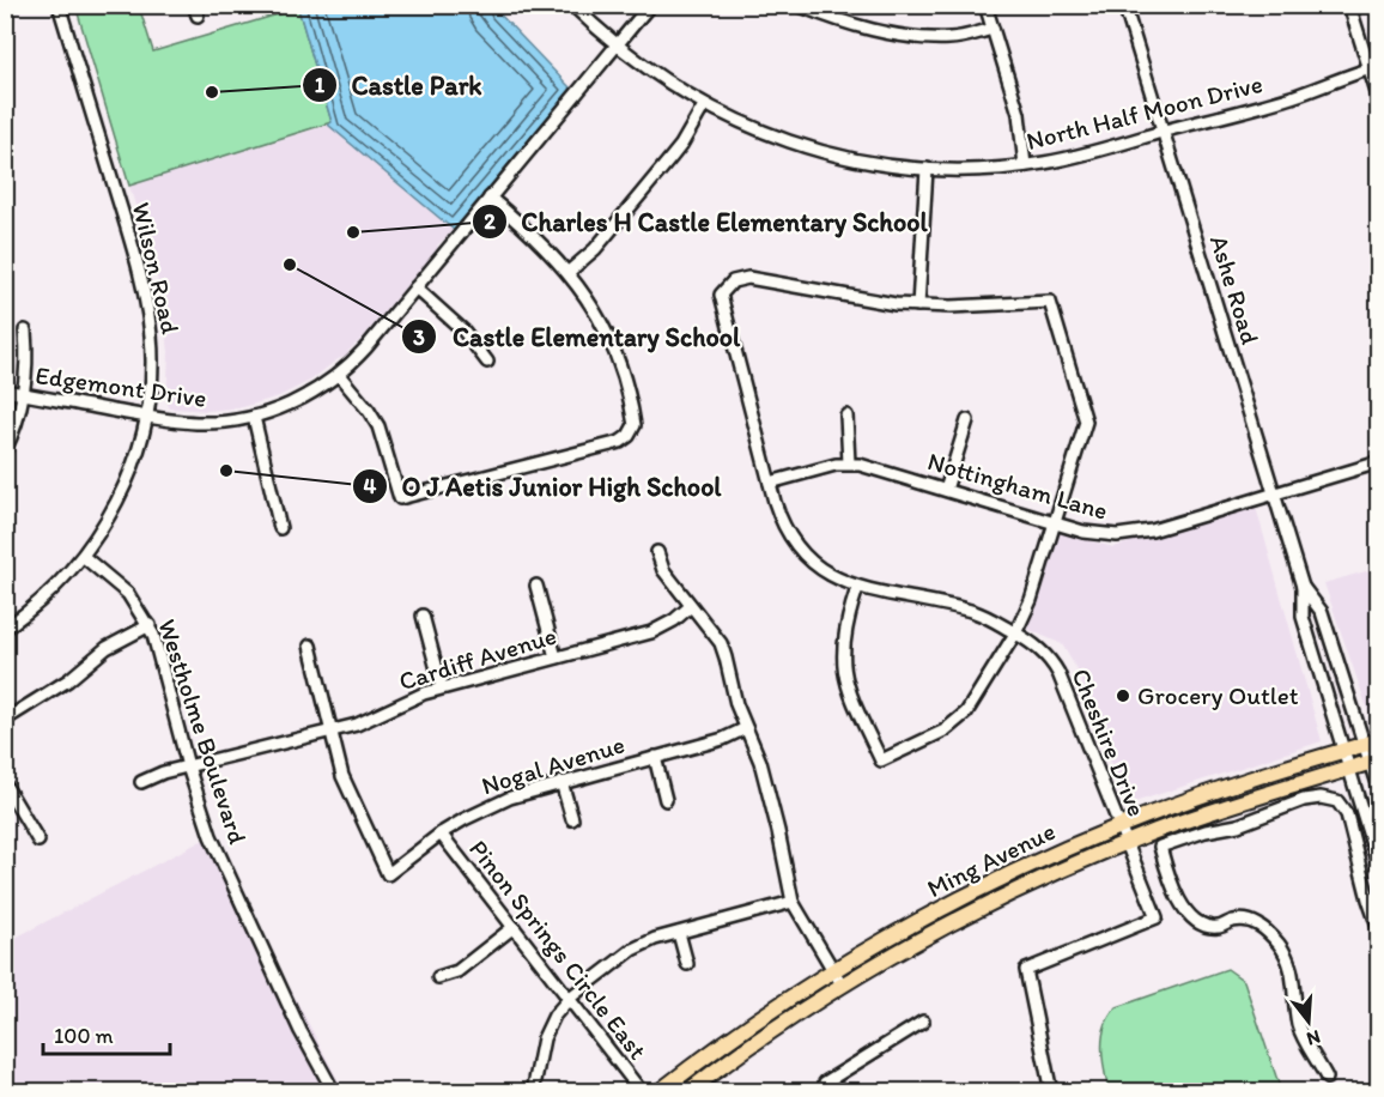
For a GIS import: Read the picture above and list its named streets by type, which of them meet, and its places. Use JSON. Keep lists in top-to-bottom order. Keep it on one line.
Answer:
{"streets":{"main road":["Ming Avenue"],"street":["North Half Moon Drive","Wilson Road","Ashe Road","Edgemont Drive","Nottingham Lane","Cardiff Avenue","Westholme Boulevard","Cheshire Drive","Nogal Avenue","Pinon Springs Circle East"]},"crossings":[["North Half Moon Drive","Ashe Road"],["North Half Moon Drive","Edgemont Drive"],["Wilson Road","Edgemont Drive"],["Wilson Road","Westholme Boulevard"],["Ashe Road","Nottingham Lane"],["Ashe Road","Ming Avenue"],["Nottingham Lane","Cheshire Drive"],["Cardiff Avenue","Westholme Boulevard"],["Cardiff Avenue","Nogal Avenue"],["Cheshire Drive","Ming Avenue"],["Nogal Avenue","Pinon Springs Circle East"]],"places":["Castle Park","Charles H Castle Elementary School","Castle Elementary School","O J Aetis Junior High School","Grocery Outlet"],"scale_bar":"100 m","north":"bottom"}
